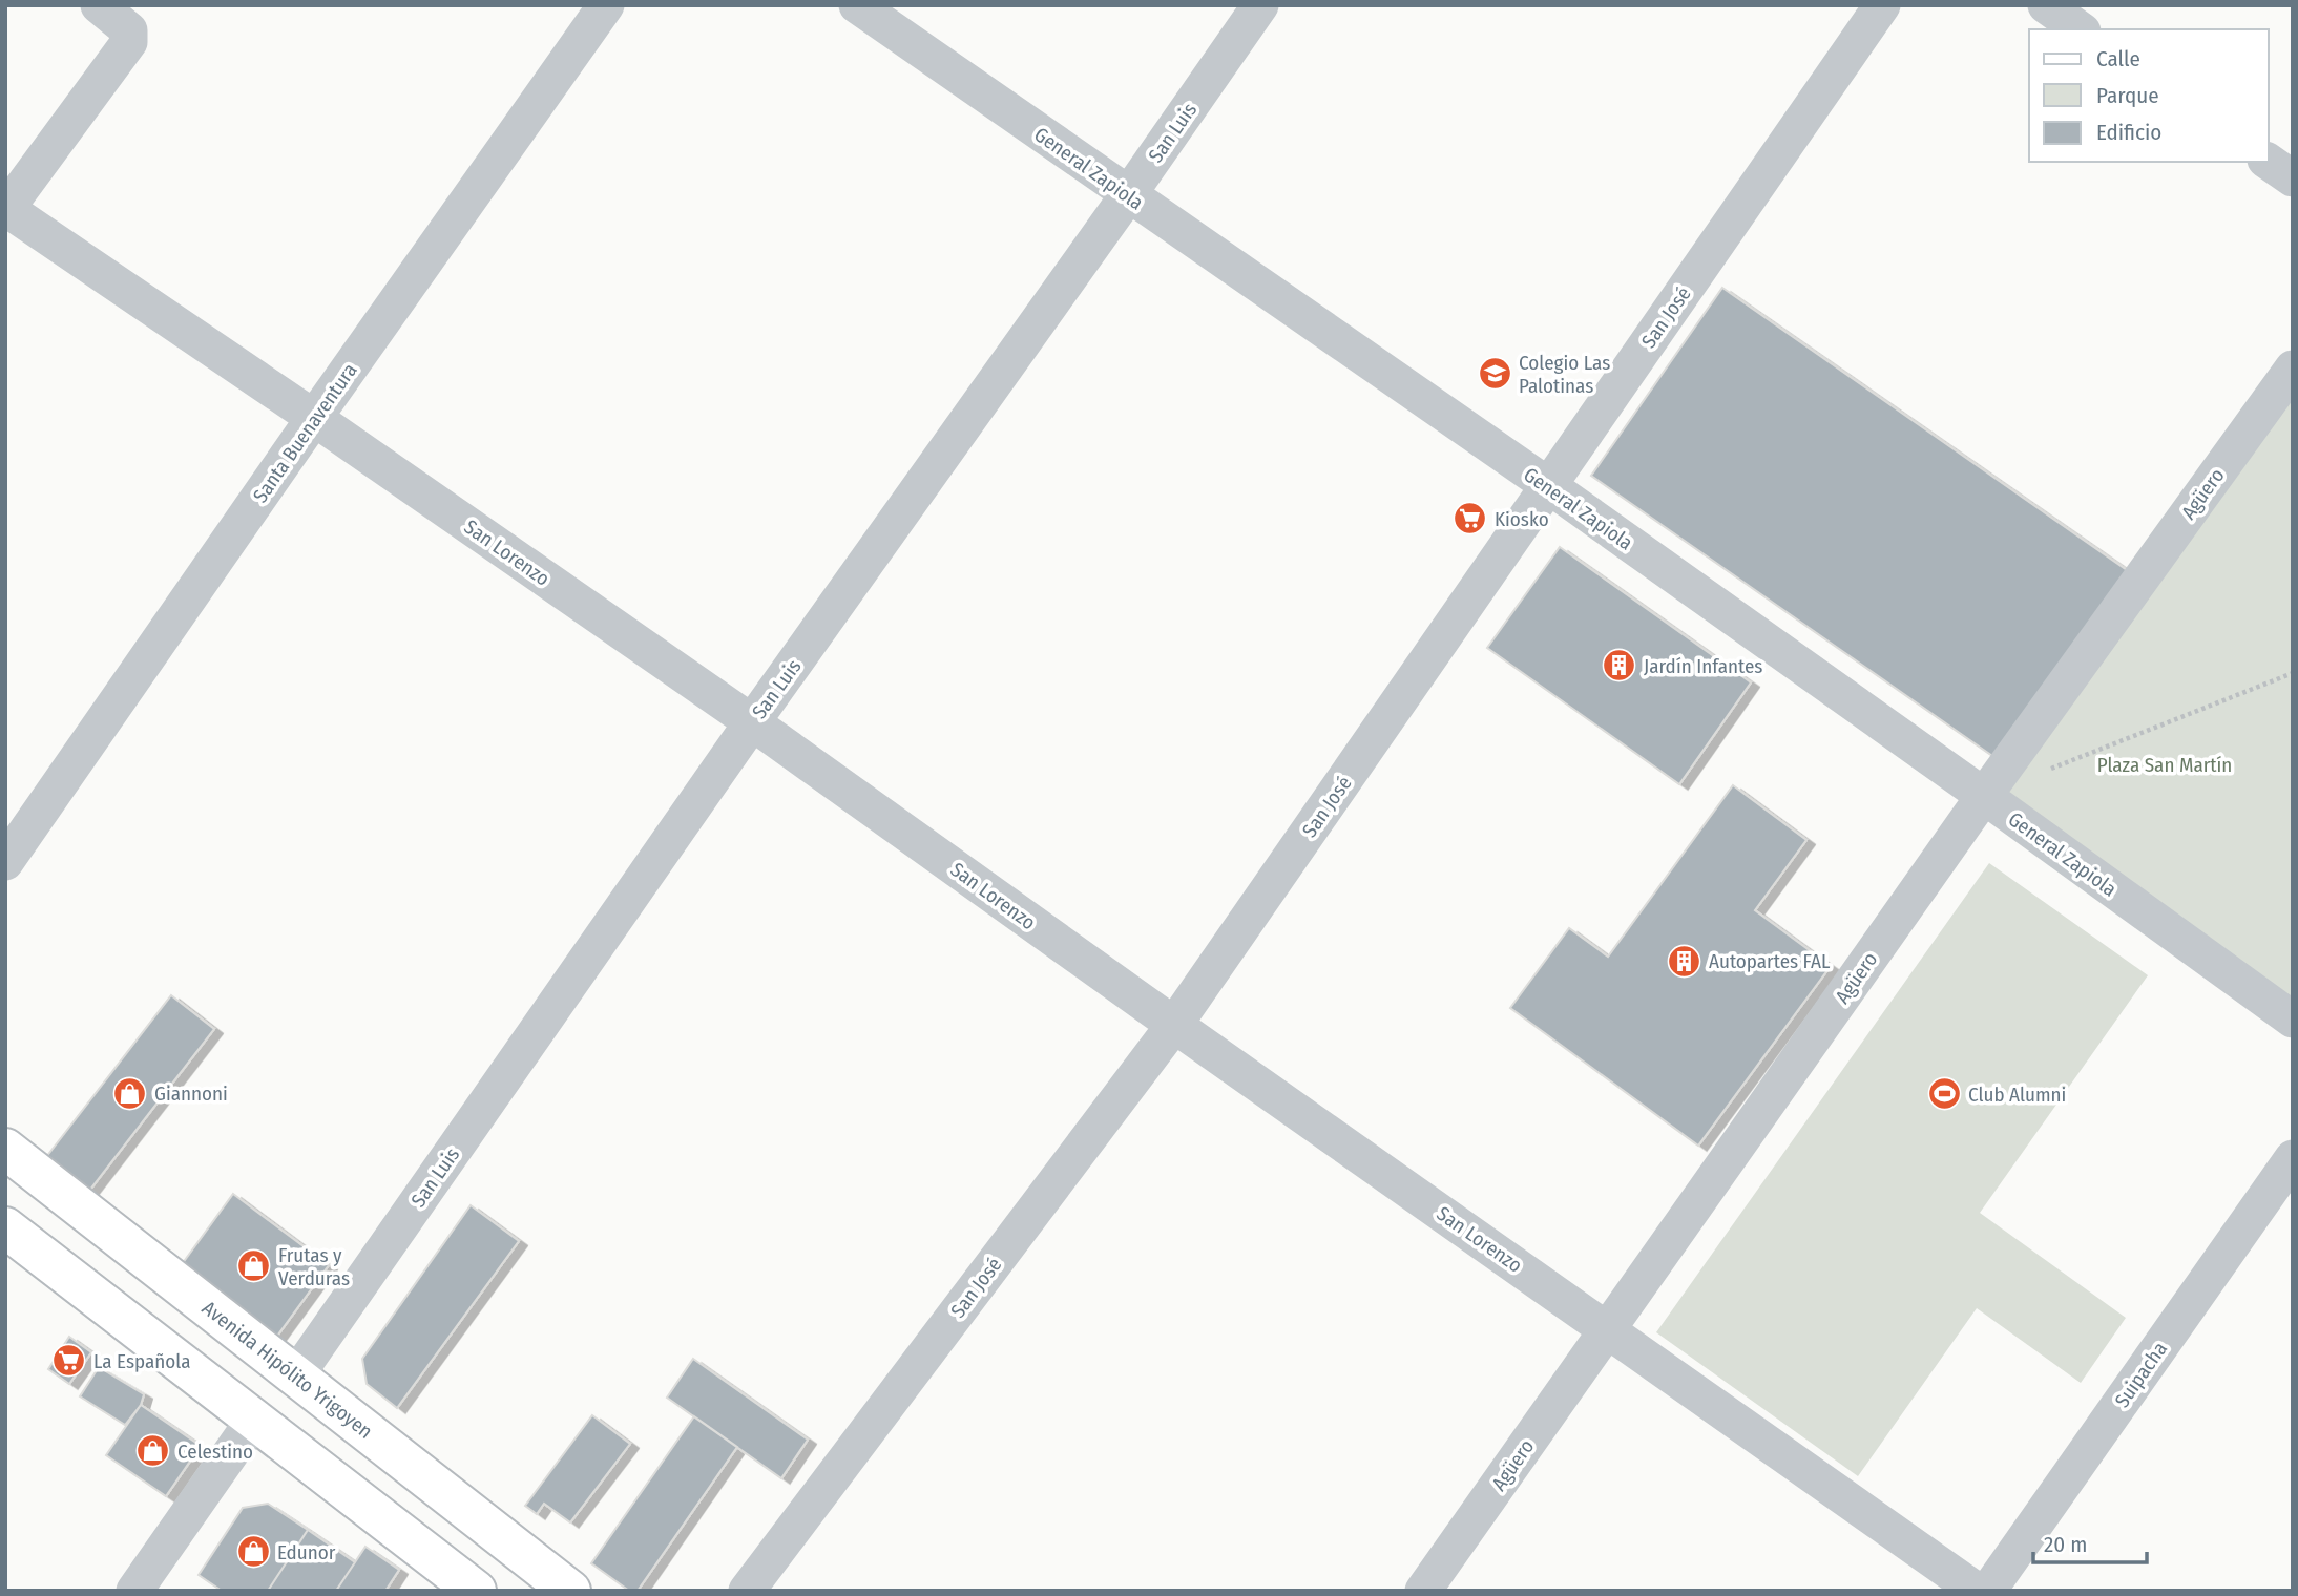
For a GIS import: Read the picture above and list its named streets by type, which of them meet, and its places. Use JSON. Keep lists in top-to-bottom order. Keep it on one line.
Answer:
{"streets":{"main road":["Avenida Hipólito Yrigoyen"],"street":["San Luis","General Zapiola","San José","Santa Buenaventura","Agüero","San Lorenzo","Suipacha"]},"crossings":[["San Luis","General Zapiola"],["San Luis","San Lorenzo"],["San Luis","Avenida Hipólito Yrigoyen"],["General Zapiola","San José"],["General Zapiola","Agüero"],["San José","San Lorenzo"],["Santa Buenaventura","San Lorenzo"],["Agüero","San Lorenzo"]],"parks":["Plaza San Martín"],"places":{"school or university":["Colegio Las Palotinas"],"supermarket":["Kiosko","La Española"],"building":["Jardín Infantes","Autopartes FAL"],"shop":["Giannoni","Frutas y Verduras","Celestino","Edunor"],"sports":["Club Alumni"]},"legend":["Calle","Parque","Edificio"],"scale_bar":"20 m"}
